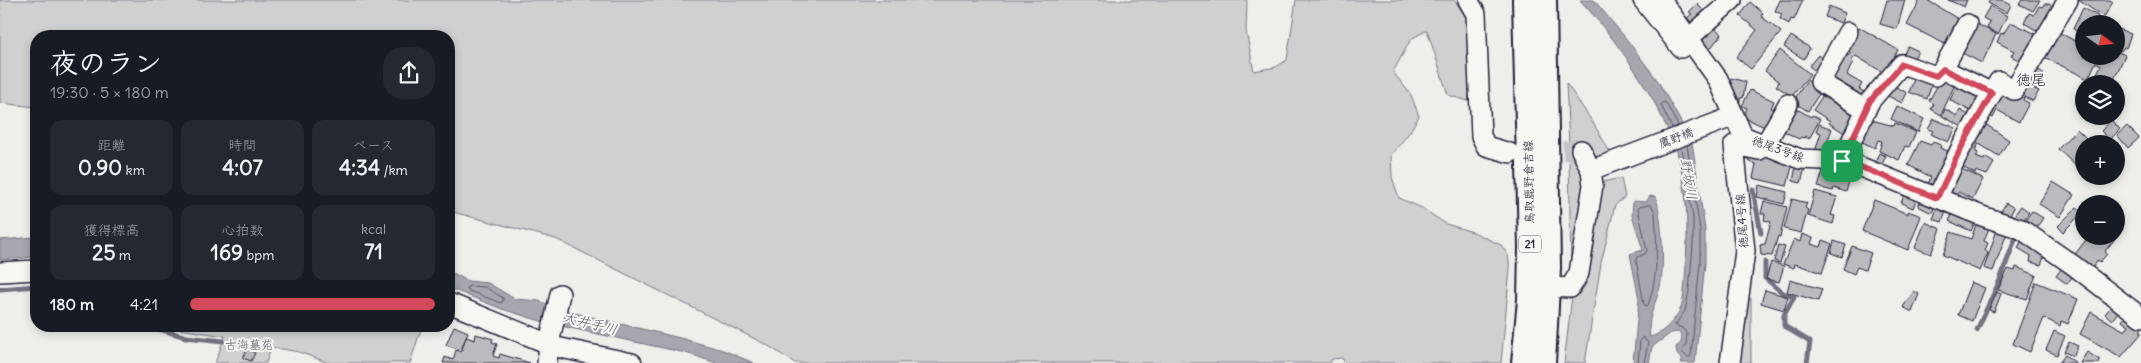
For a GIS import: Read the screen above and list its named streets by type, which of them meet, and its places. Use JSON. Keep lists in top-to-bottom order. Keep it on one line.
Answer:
{"streets":{"main road":["鳥取鹿野倉吉線","21"],"street":["鷹野橋","徳尾3号線","徳尾4号線"]},"crossings":[["鷹野橋","徳尾4号線"]],"districts":["徳尾"],"water":["野坂川","大井手川"],"parks":["古海墓苑"],"north":"right","page":{"map_buttons":["+","−"],"heading":["夜のラン","19:30 · 5 × 180 m"],"stats":[["距離","0.90 km"],["時間","4:07"],["ペース","4:34 /km"],["獲得標高","25 m"],["心拍数","169 bpm"],["kcal","71"]],"list":[{"name":"180 m","note":"4:21"}]}}
